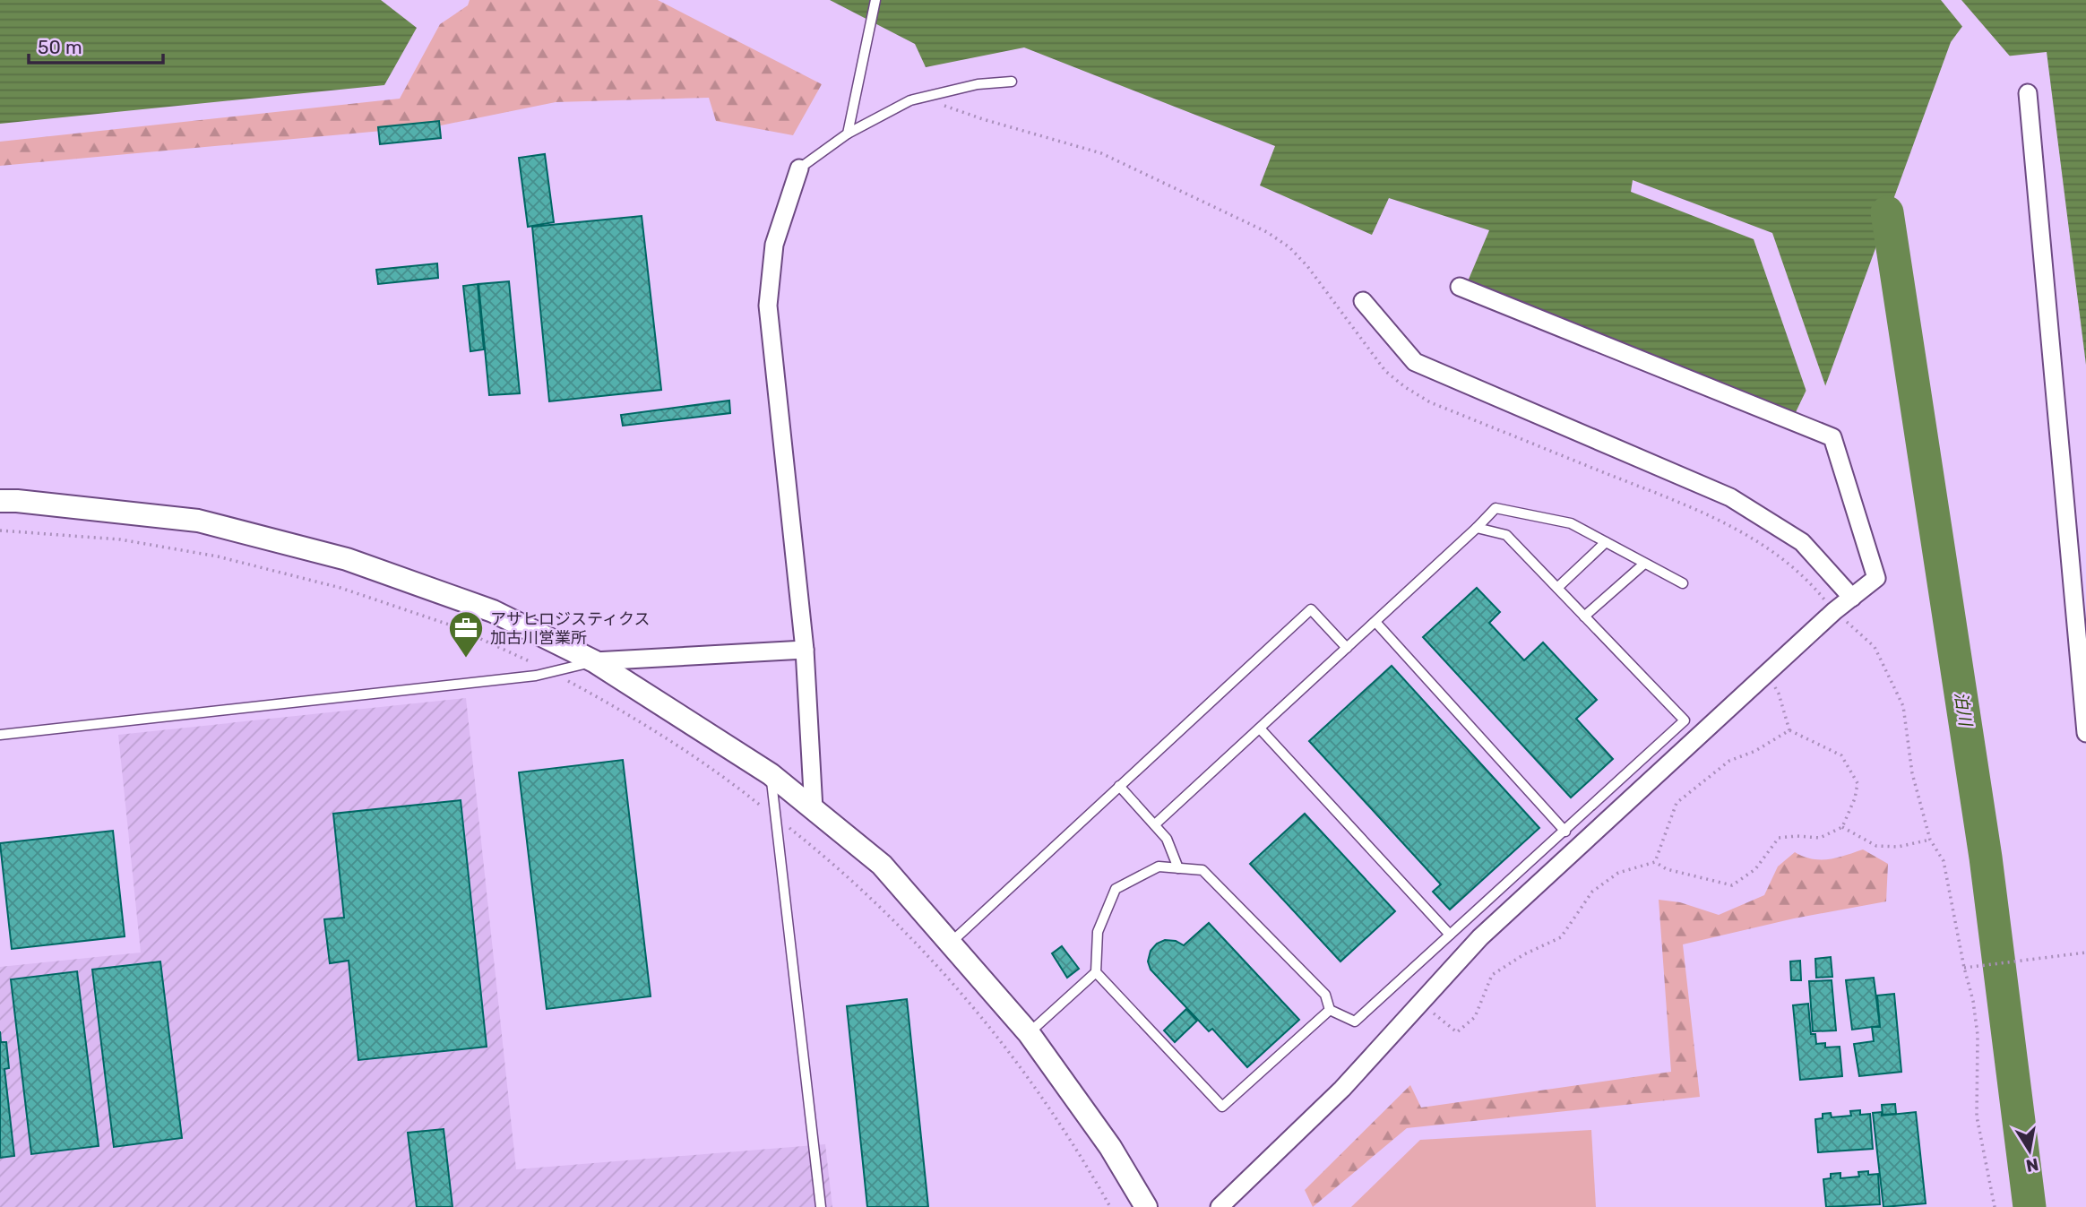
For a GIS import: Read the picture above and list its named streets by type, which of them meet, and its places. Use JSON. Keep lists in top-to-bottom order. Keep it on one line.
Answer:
{"water":["泊川"],"places":{"office":["アサヒロジスティクス 加古川営業所"]},"scale_bar":"50 m","north":"bottom"}
